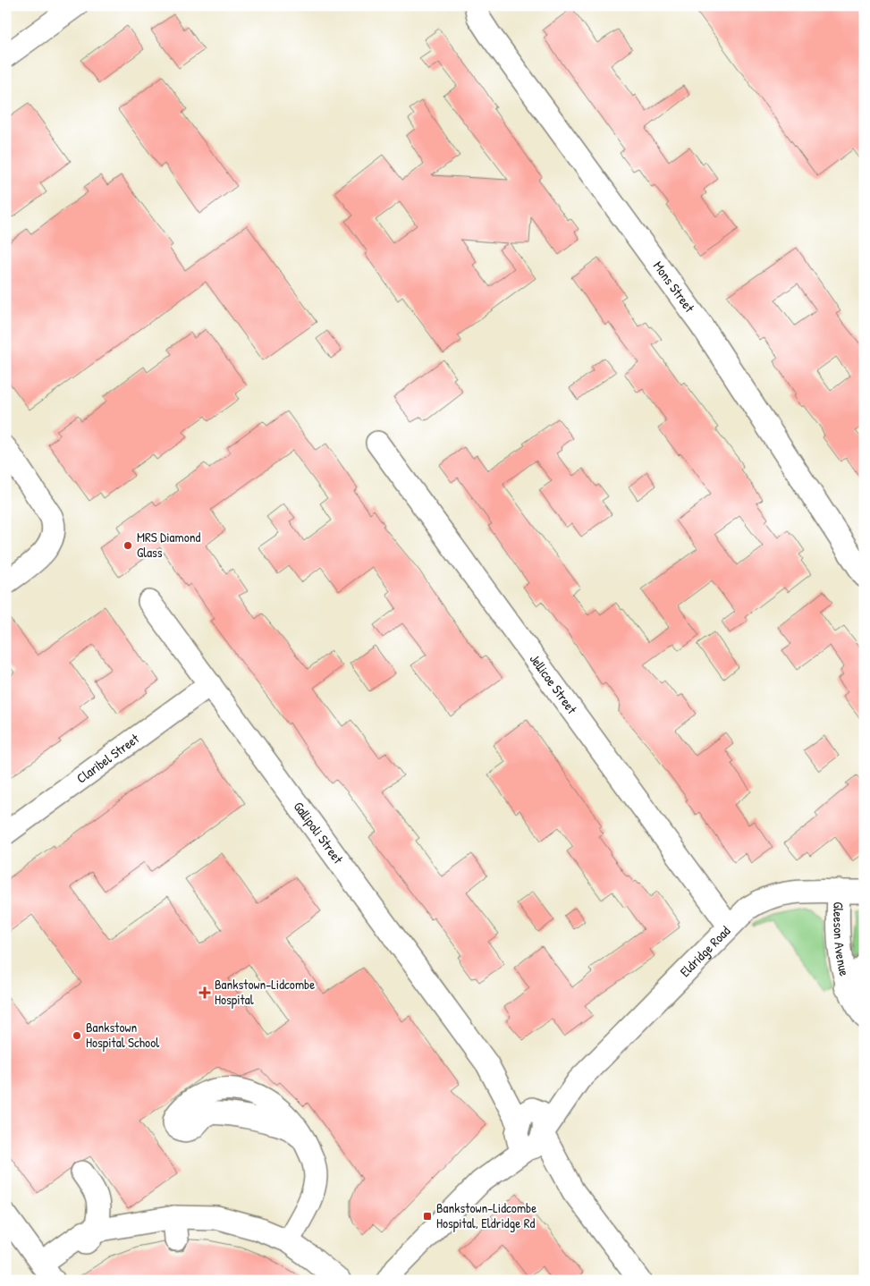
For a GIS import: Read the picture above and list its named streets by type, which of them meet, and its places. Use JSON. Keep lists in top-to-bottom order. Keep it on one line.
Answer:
{"streets":{"street":["Mons Street","Jellicoe Street","Claribel Street","Gallipoli Street","Gleeson Avenue","Eldridge Road"]},"crossings":[["Jellicoe Street","Eldridge Road"],["Claribel Street","Gallipoli Street"],["Gallipoli Street","Eldridge Road"],["Gleeson Avenue","Eldridge Road"]],"places":{"other":["MRS Diamond Glass","Bankstown Hospital School"],"health":["Bankstown-Lidcombe Hospital"],"transit":["Bankstown-Lidcombe Hospital, Eldridge Rd"]}}
